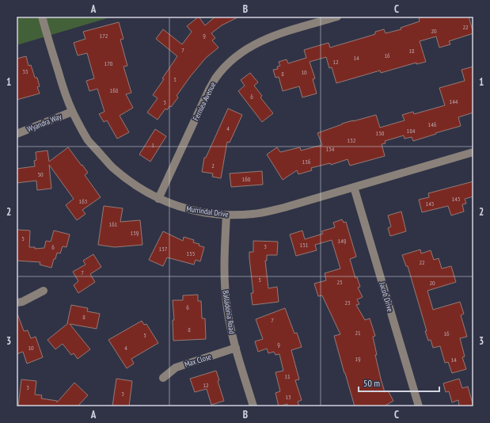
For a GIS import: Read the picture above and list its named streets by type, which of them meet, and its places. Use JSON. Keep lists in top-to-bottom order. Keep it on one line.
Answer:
{"streets":{"street":["Fernlea Avenue","Wyandra Way","Murrindal Drive","Jacob Drive","Balladonia Road","Max Close"]},"crossings":[["Fernlea Avenue","Murrindal Drive"],["Wyandra Way","Murrindal Drive"],["Murrindal Drive","Jacob Drive"],["Murrindal Drive","Balladonia Road"],["Balladonia Road","Max Close"]],"house_numbers":["22","20","172","9","7","18","16","14","12","170","55","10","8","5","168","6","144","3","146","4","184","150","152","1","154","156","2","50","160","143","163","145","161","159","5","149","151","3","6","157","155","22","7","5","25","20","23","6","8","7","8","21","16","5","9","10","4","19","14","11","12","3","3","13"],"scale_bar":"50 m","grid":{"columns":["A","B","C"],"rows":["1","2","3"]}}
